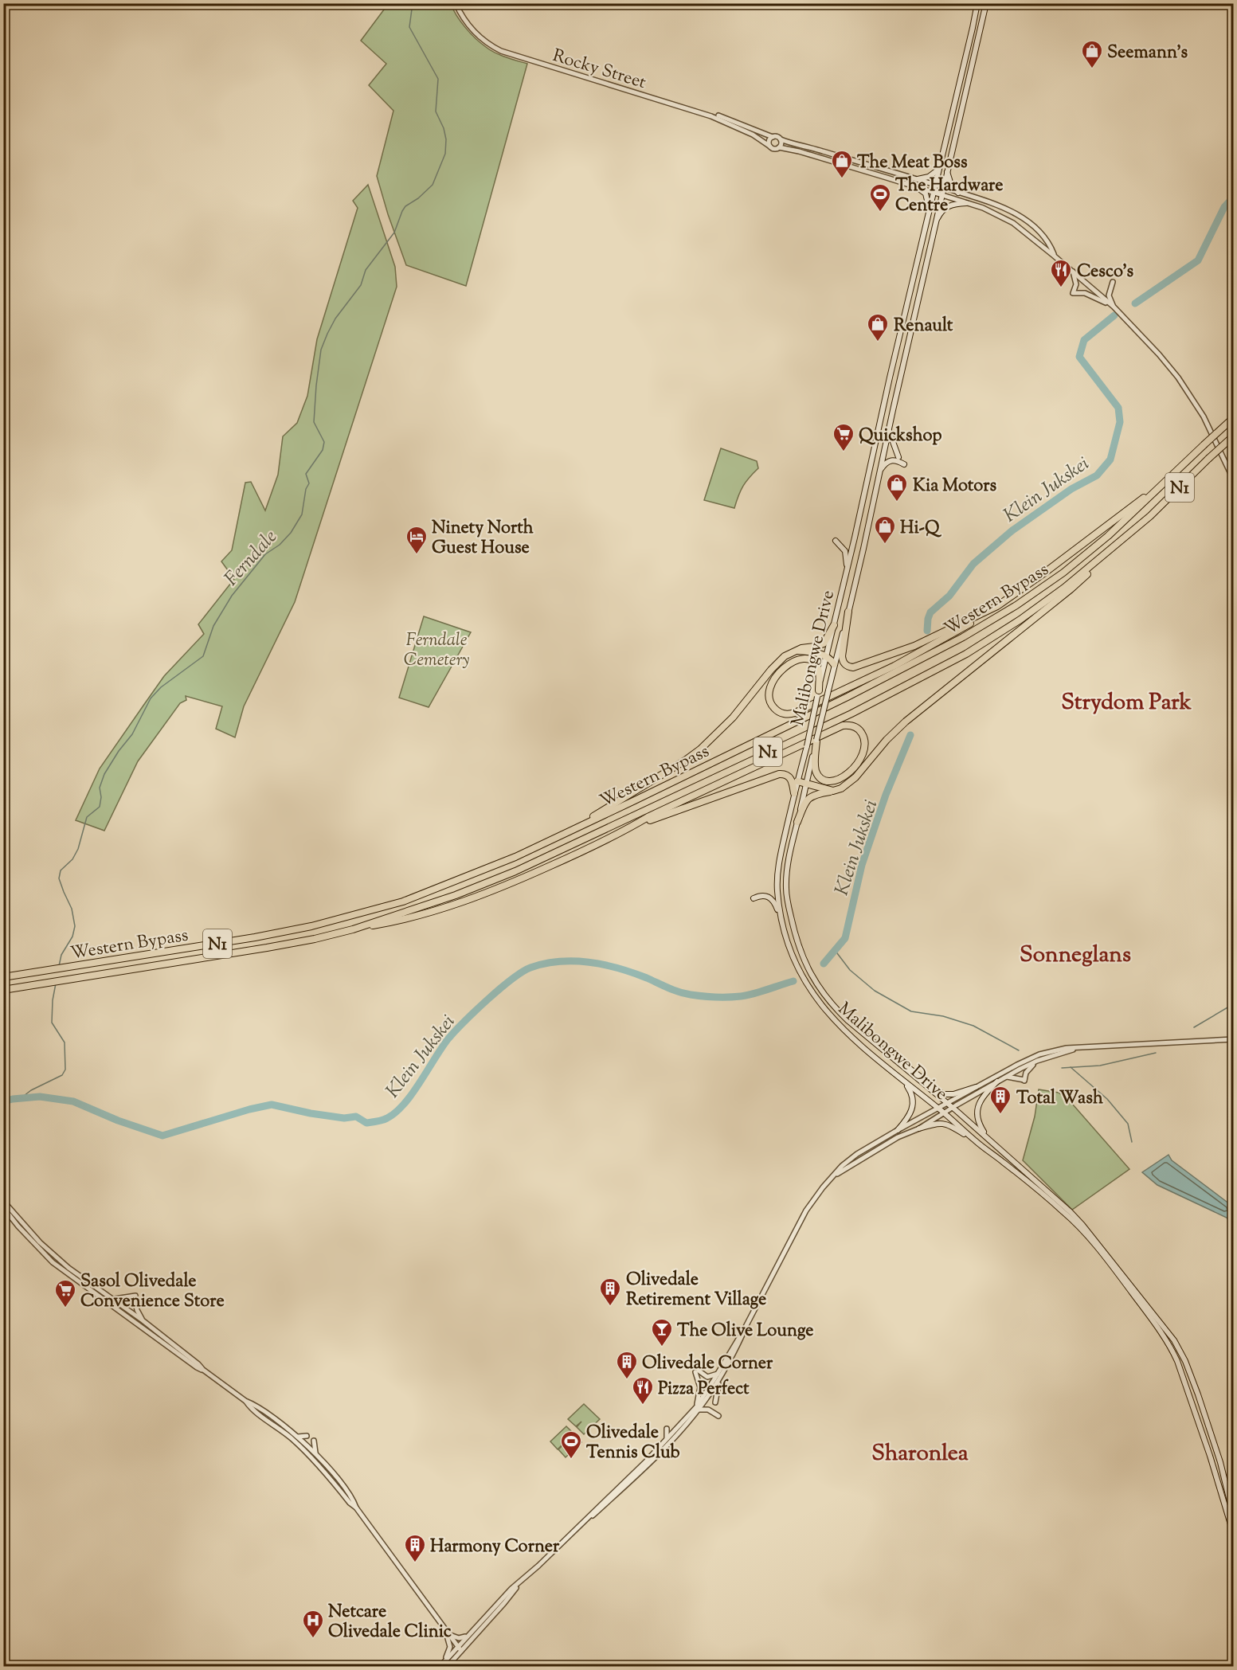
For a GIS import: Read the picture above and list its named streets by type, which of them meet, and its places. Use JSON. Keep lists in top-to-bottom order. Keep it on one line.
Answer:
{"streets":{"highway":["N1","Western Bypass"],"main road":["Malibongwe Drive"],"street":["Rocky Street"]},"districts":["Strydom Park","Sonneglans","Sharonlea"],"water":["Klein Jukskei","Ferndale"],"parks":["Ferndale Cemetery"],"places":{"shop":["Seemann's","The Meat Boss","Renault","Kia Motors","Hi-Q"],"sports":["The Hardware Centre","Olivedale Tennis Club"],"restaurant":["Cesco's","Pizza Perfect"],"supermarket":["Quickshop","Sasol Olivedale Convenience Store"],"hotel":["Ninety North Guest House"],"building":["Total Wash","Olivedale Retirement Village","Olivedale Corner","Harmony Corner"],"bar":["The Olive Lounge"],"hospital":["Netcare Olivedale Clinic"]}}
